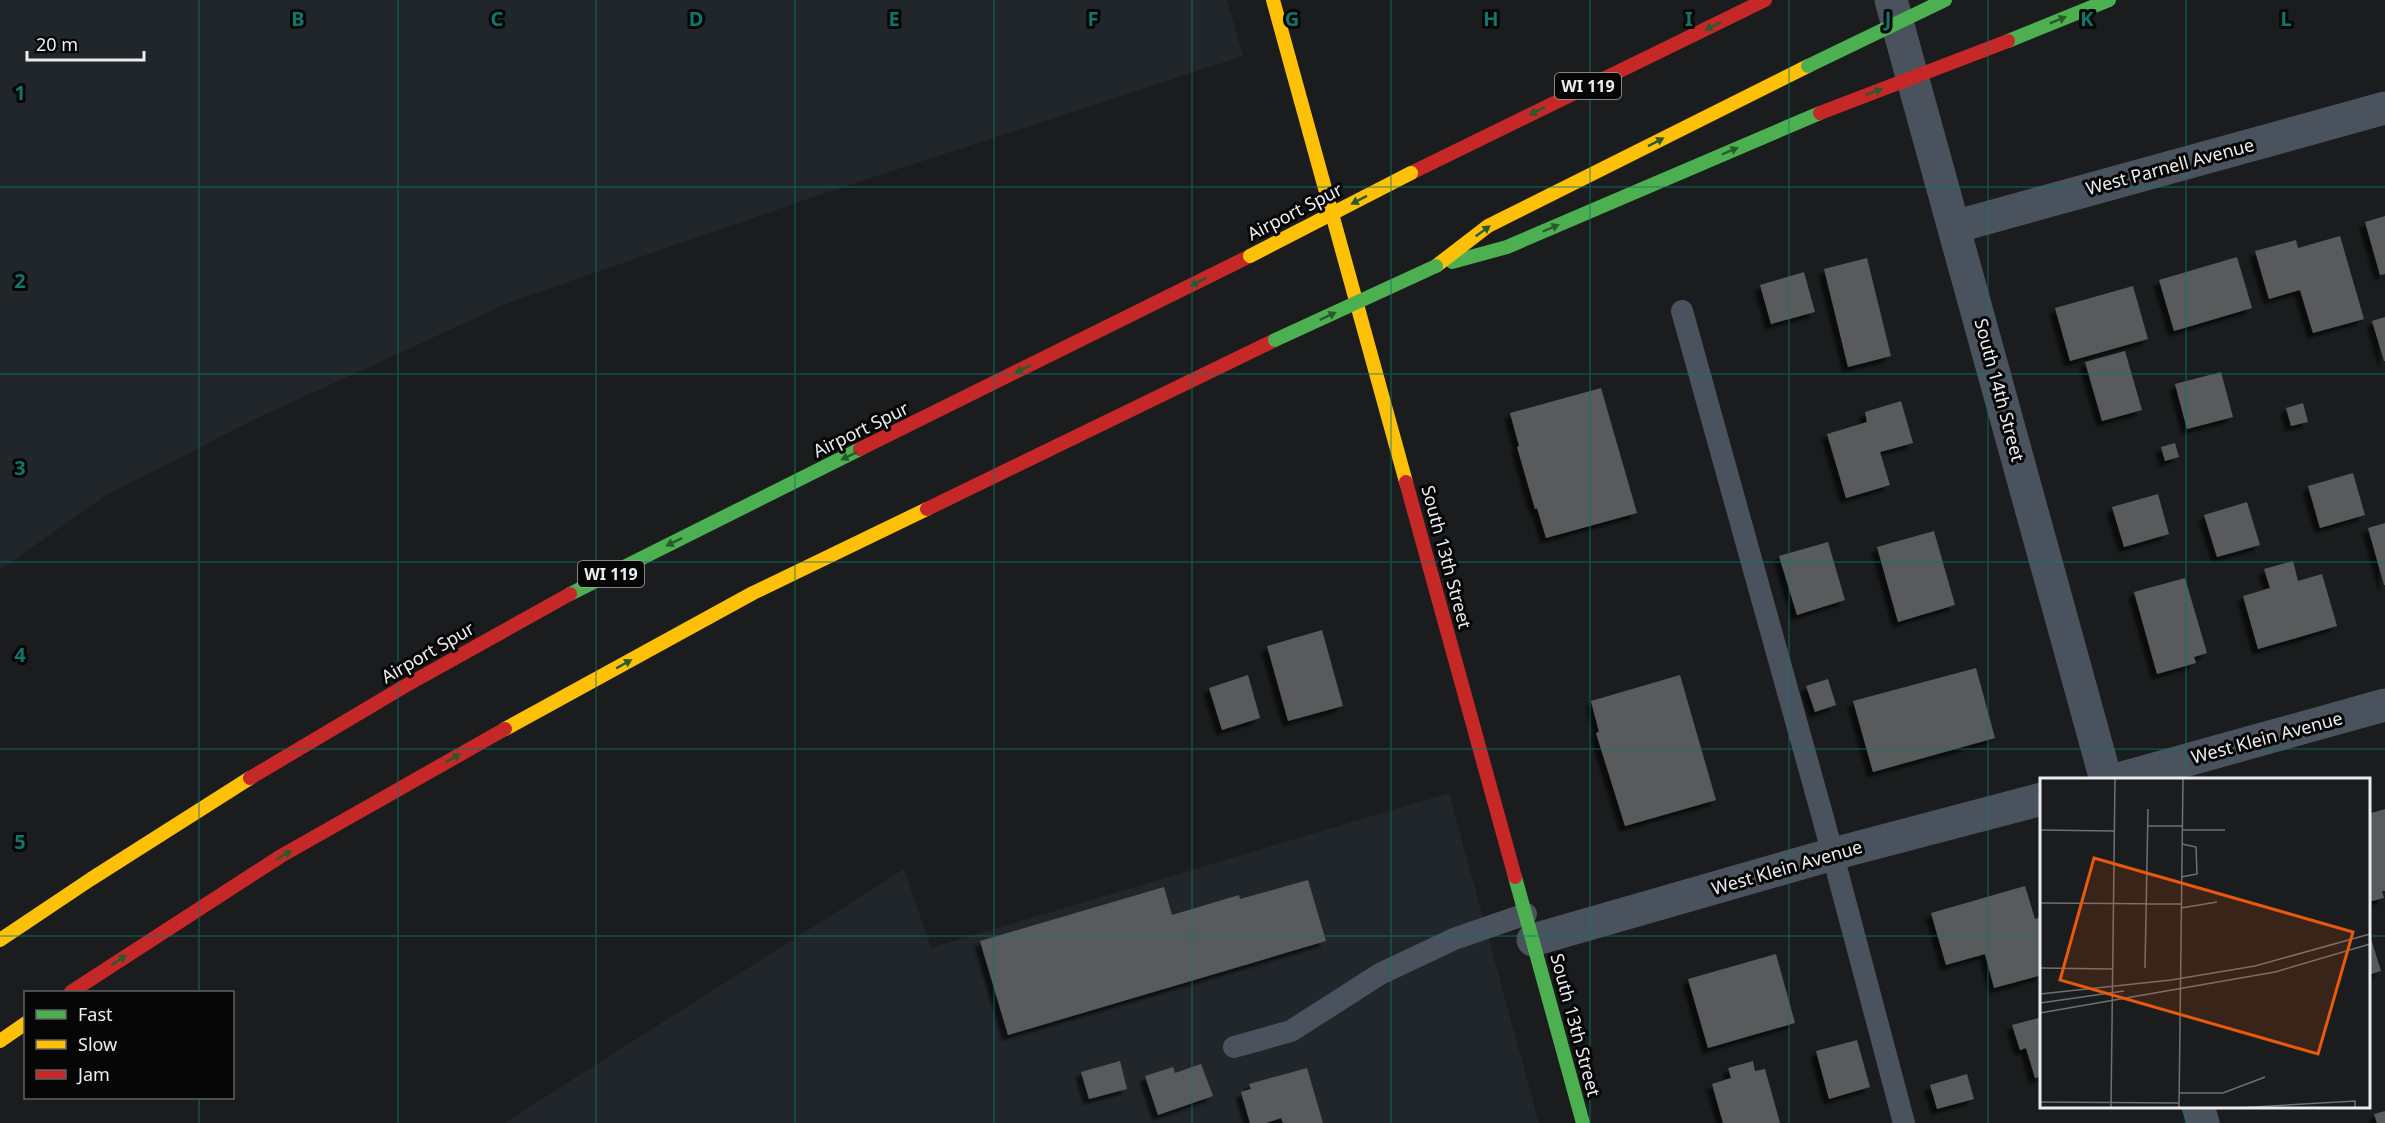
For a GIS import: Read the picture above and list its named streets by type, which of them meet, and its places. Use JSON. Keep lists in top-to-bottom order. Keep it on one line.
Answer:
{"streets":{"main road":["WI 119","Airport Spur","South 13th Street"],"street":["West Parnell Avenue","South 14th Street","West Klein Avenue"]},"crossings":[["West Parnell Avenue","South 14th Street"],["South 13th Street","West Klein Avenue"]],"legend":["Fast","Slow","Jam"],"scale_bar":"20 m","grid":{"columns":["B","C","D","E","F","G","H","I","J","K","L"],"rows":["1","2","3","4","5"]}}
